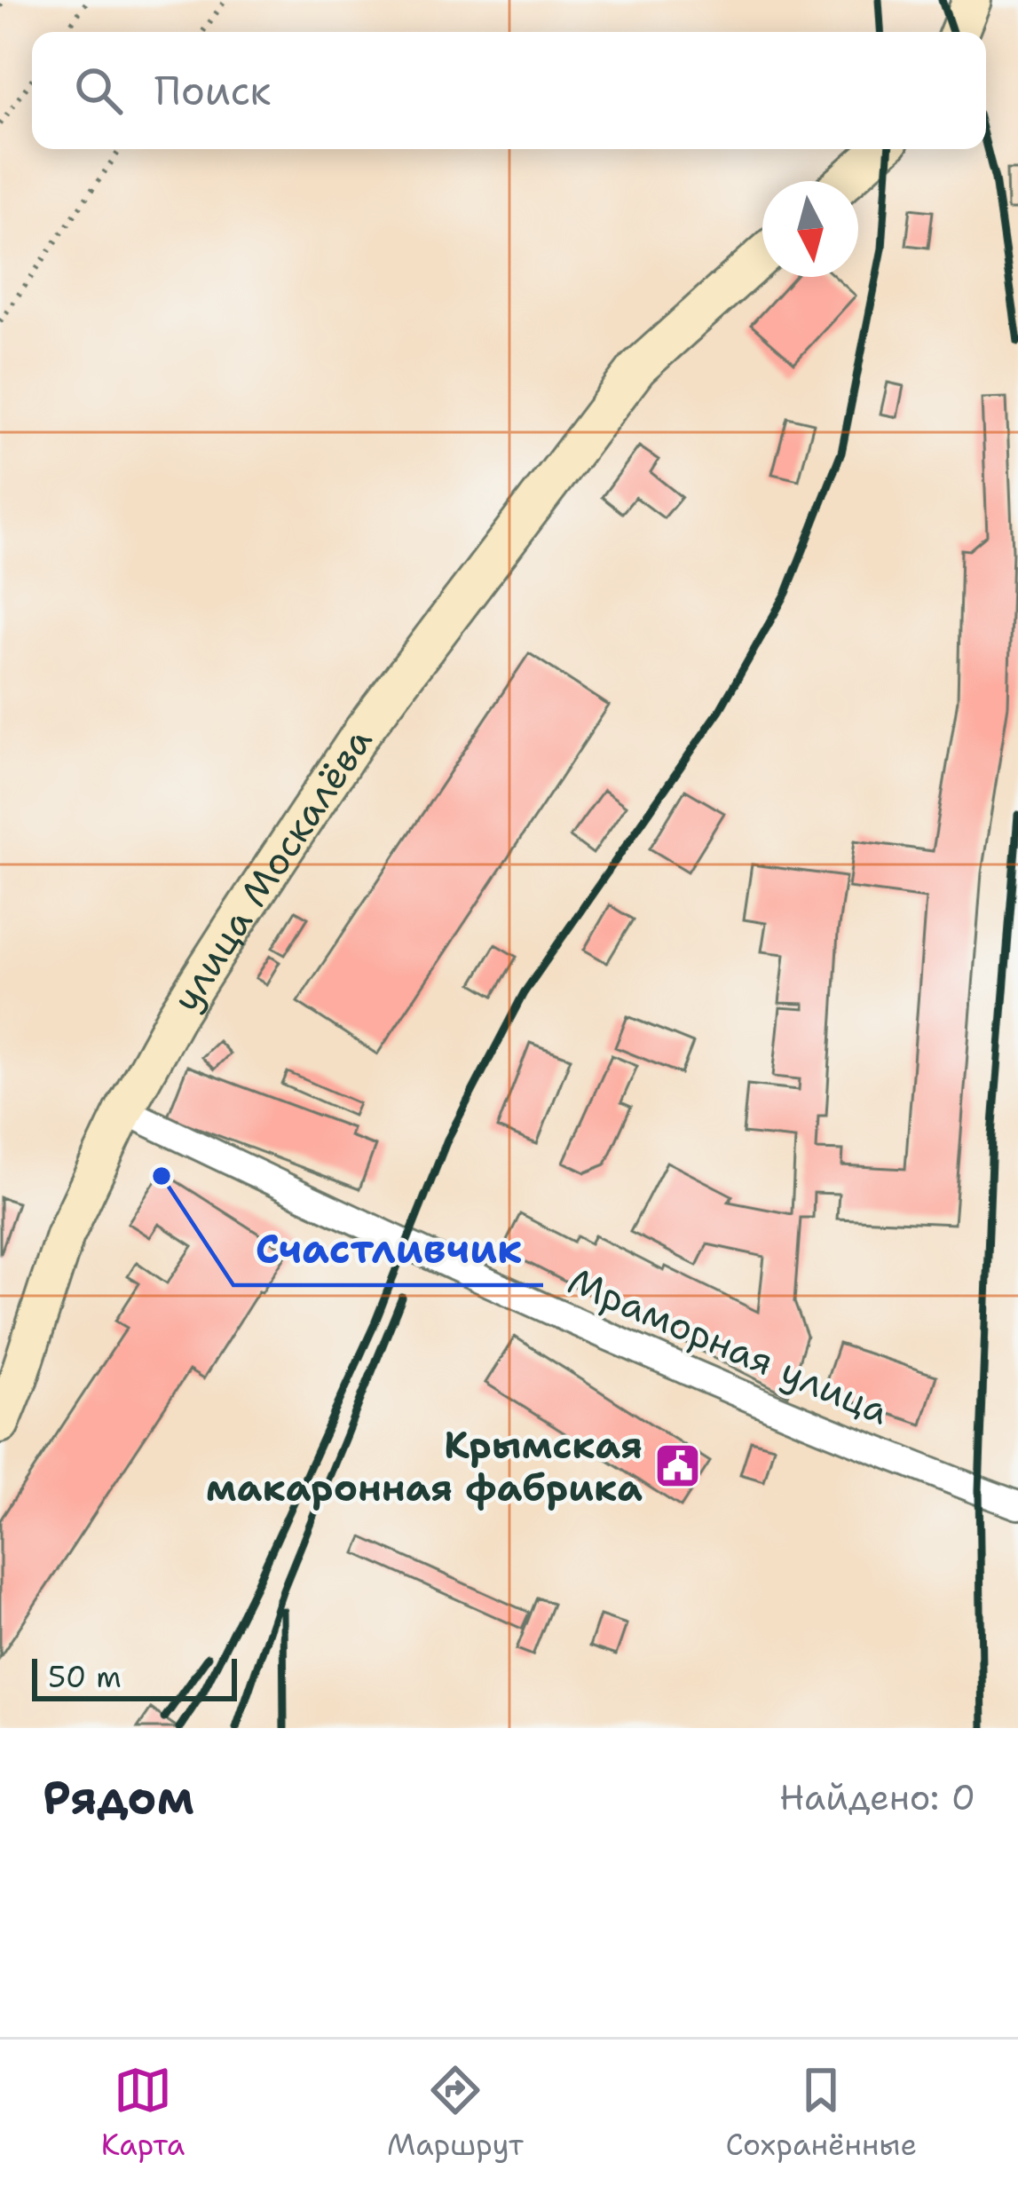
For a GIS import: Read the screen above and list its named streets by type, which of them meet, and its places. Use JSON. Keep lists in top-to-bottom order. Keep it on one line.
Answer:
{"streets":{"street":["Мраморная улица"]},"places":{"other":["Счастливчик"],"public building":["Крымская макаронная фабрика"]},"scale_bar":"50 m","north":"bottom","page":{"search":"Поиск","scale":"50 m","heading":["Рядом","Найдено: 0"],"nav":["Карта","Маршрут","Сохранённые"]}}
